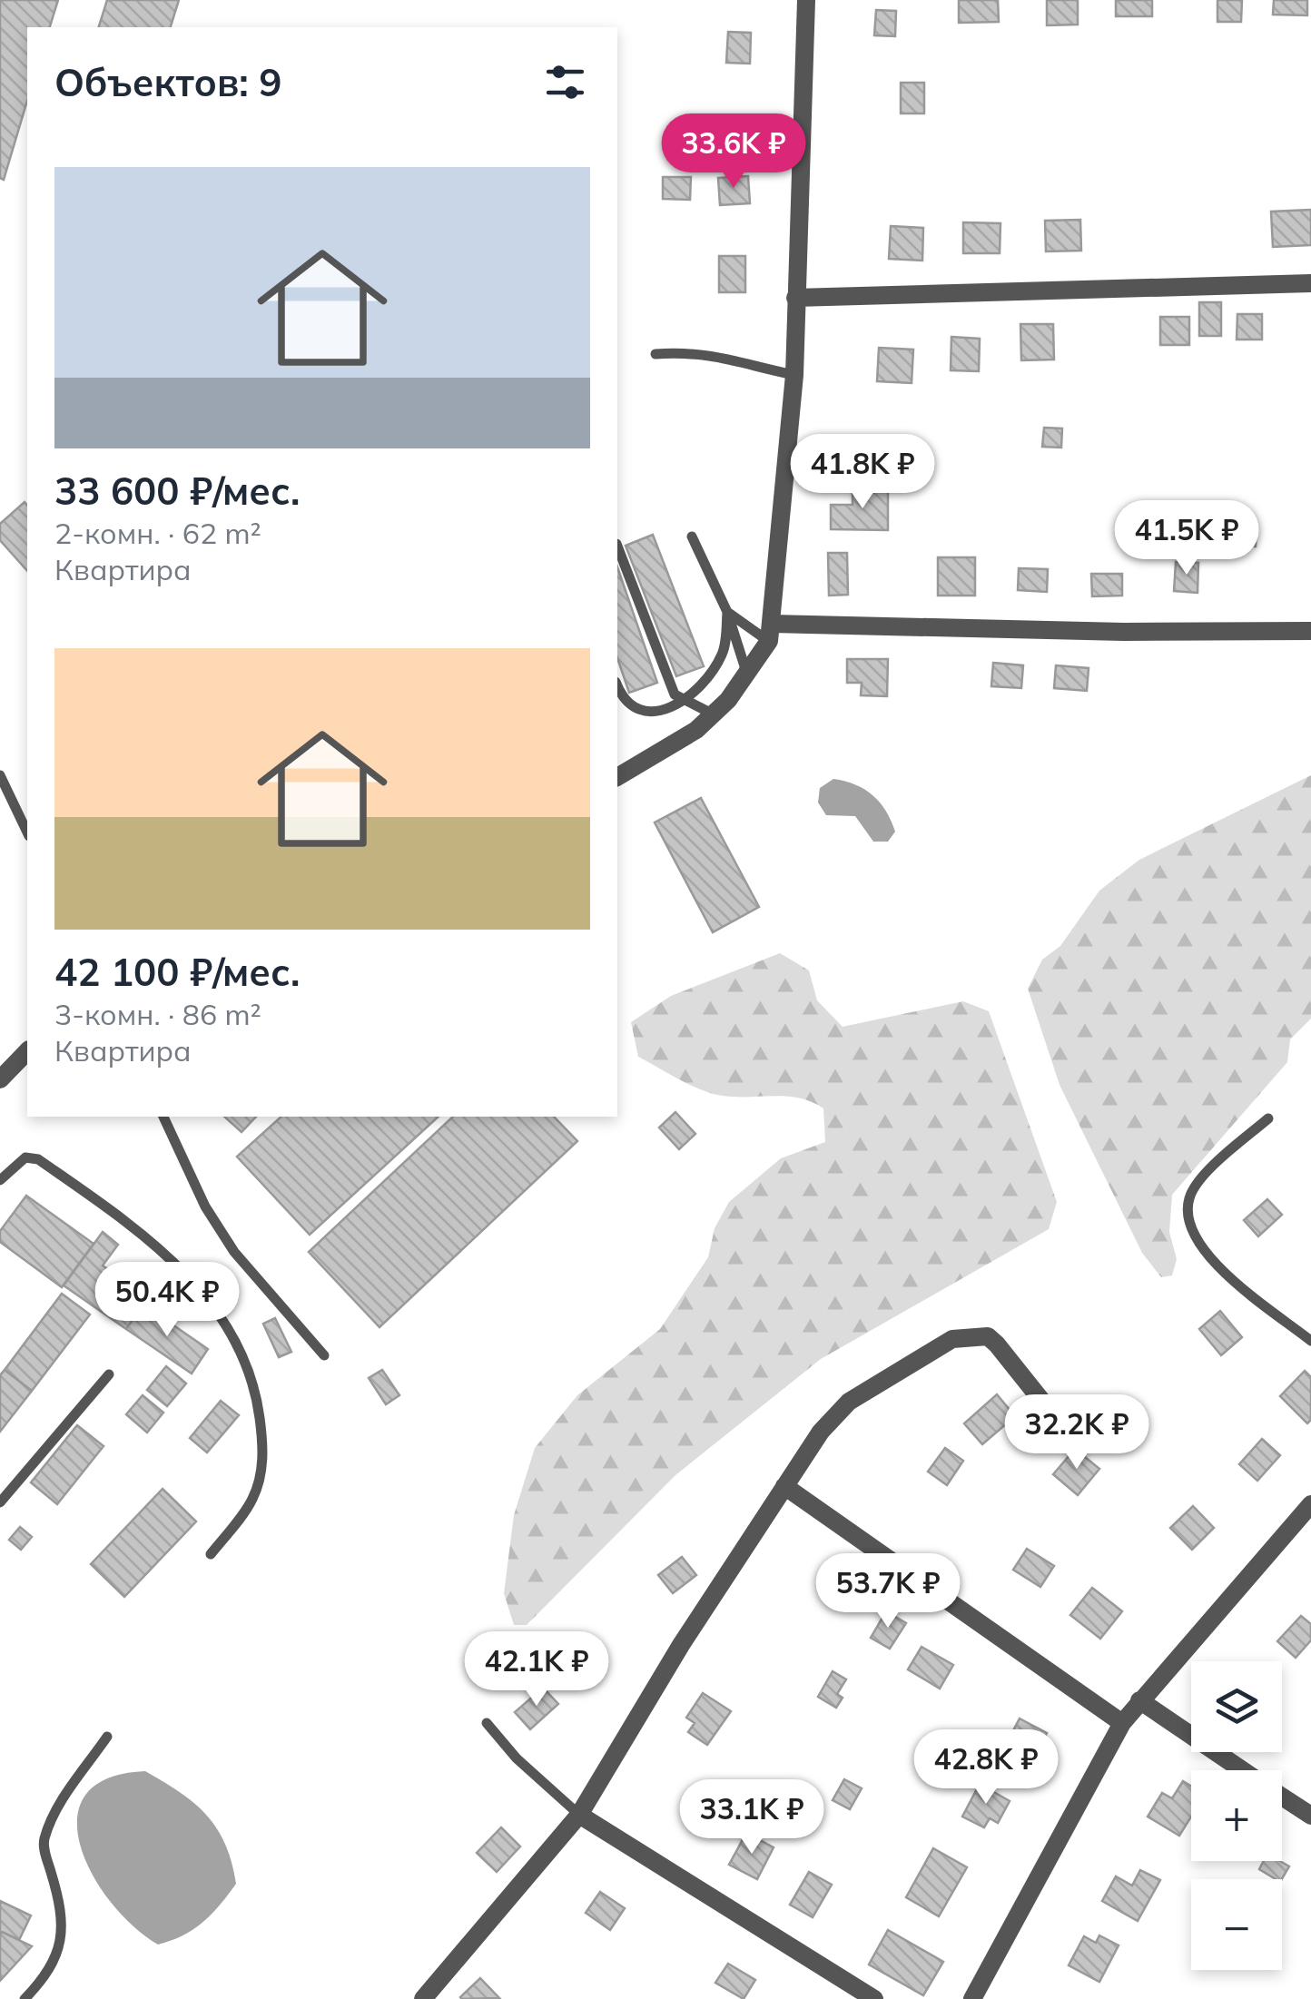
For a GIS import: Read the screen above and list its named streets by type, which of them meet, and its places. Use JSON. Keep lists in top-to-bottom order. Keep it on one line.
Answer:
{"page":{"heading":"Объектов: 9","price":["33.6K ₽","41.8K ₽","41.5K ₽","50.4K ₽","32.2K ₽","53.7K ₽","42.1K ₽","42.8K ₽","33.1K ₽"],"list":[{"name":"33 600 ₽/мес.","note":"2-комн. · 62 m² · Квартира"},{"name":"42 100 ₽/мес.","note":"3-комн. · 86 m² · Квартира"}],"map_buttons":["+","−"]}}
